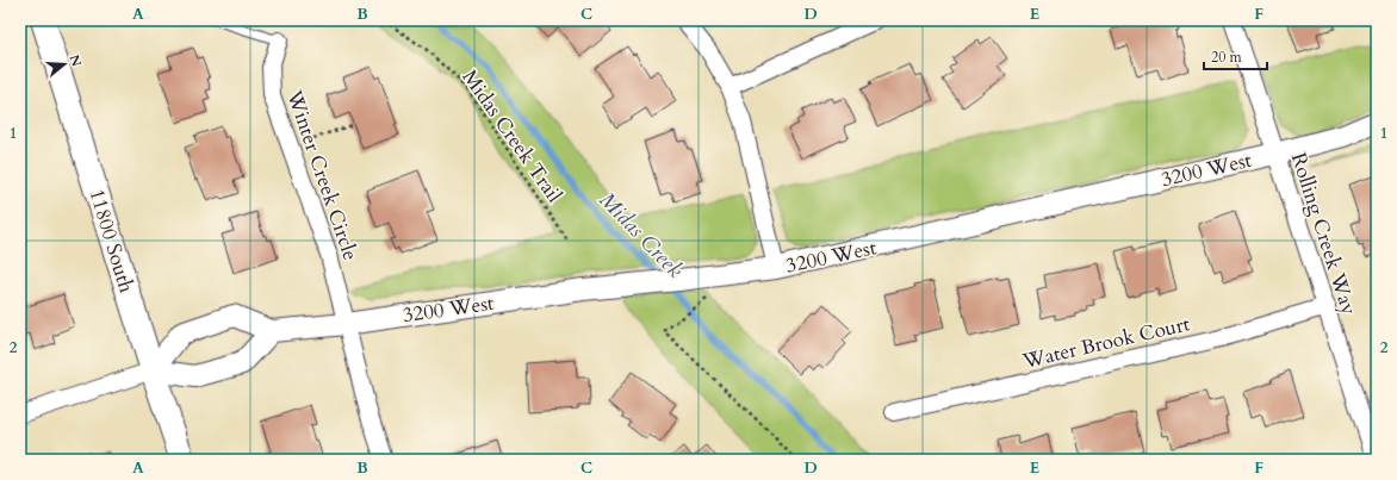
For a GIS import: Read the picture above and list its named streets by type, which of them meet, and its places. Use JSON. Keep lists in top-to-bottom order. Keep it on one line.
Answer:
{"streets":{"main road":["11800 South"],"street":["3200 West","Winter Creek Circle","Rolling Creek Way","Water Brook Court"],"path":["Midas Creek Trail"]},"crossings":[["3200 West","Winter Creek Circle"],["3200 West","Rolling Creek Way"],["3200 West","11800 South"],["Rolling Creek Way","Water Brook Court"]],"water":["Midas Creek"],"scale_bar":"20 m","north":"right","grid":{"columns":["A","B","C","D","E","F"],"rows":["1","2"]}}
